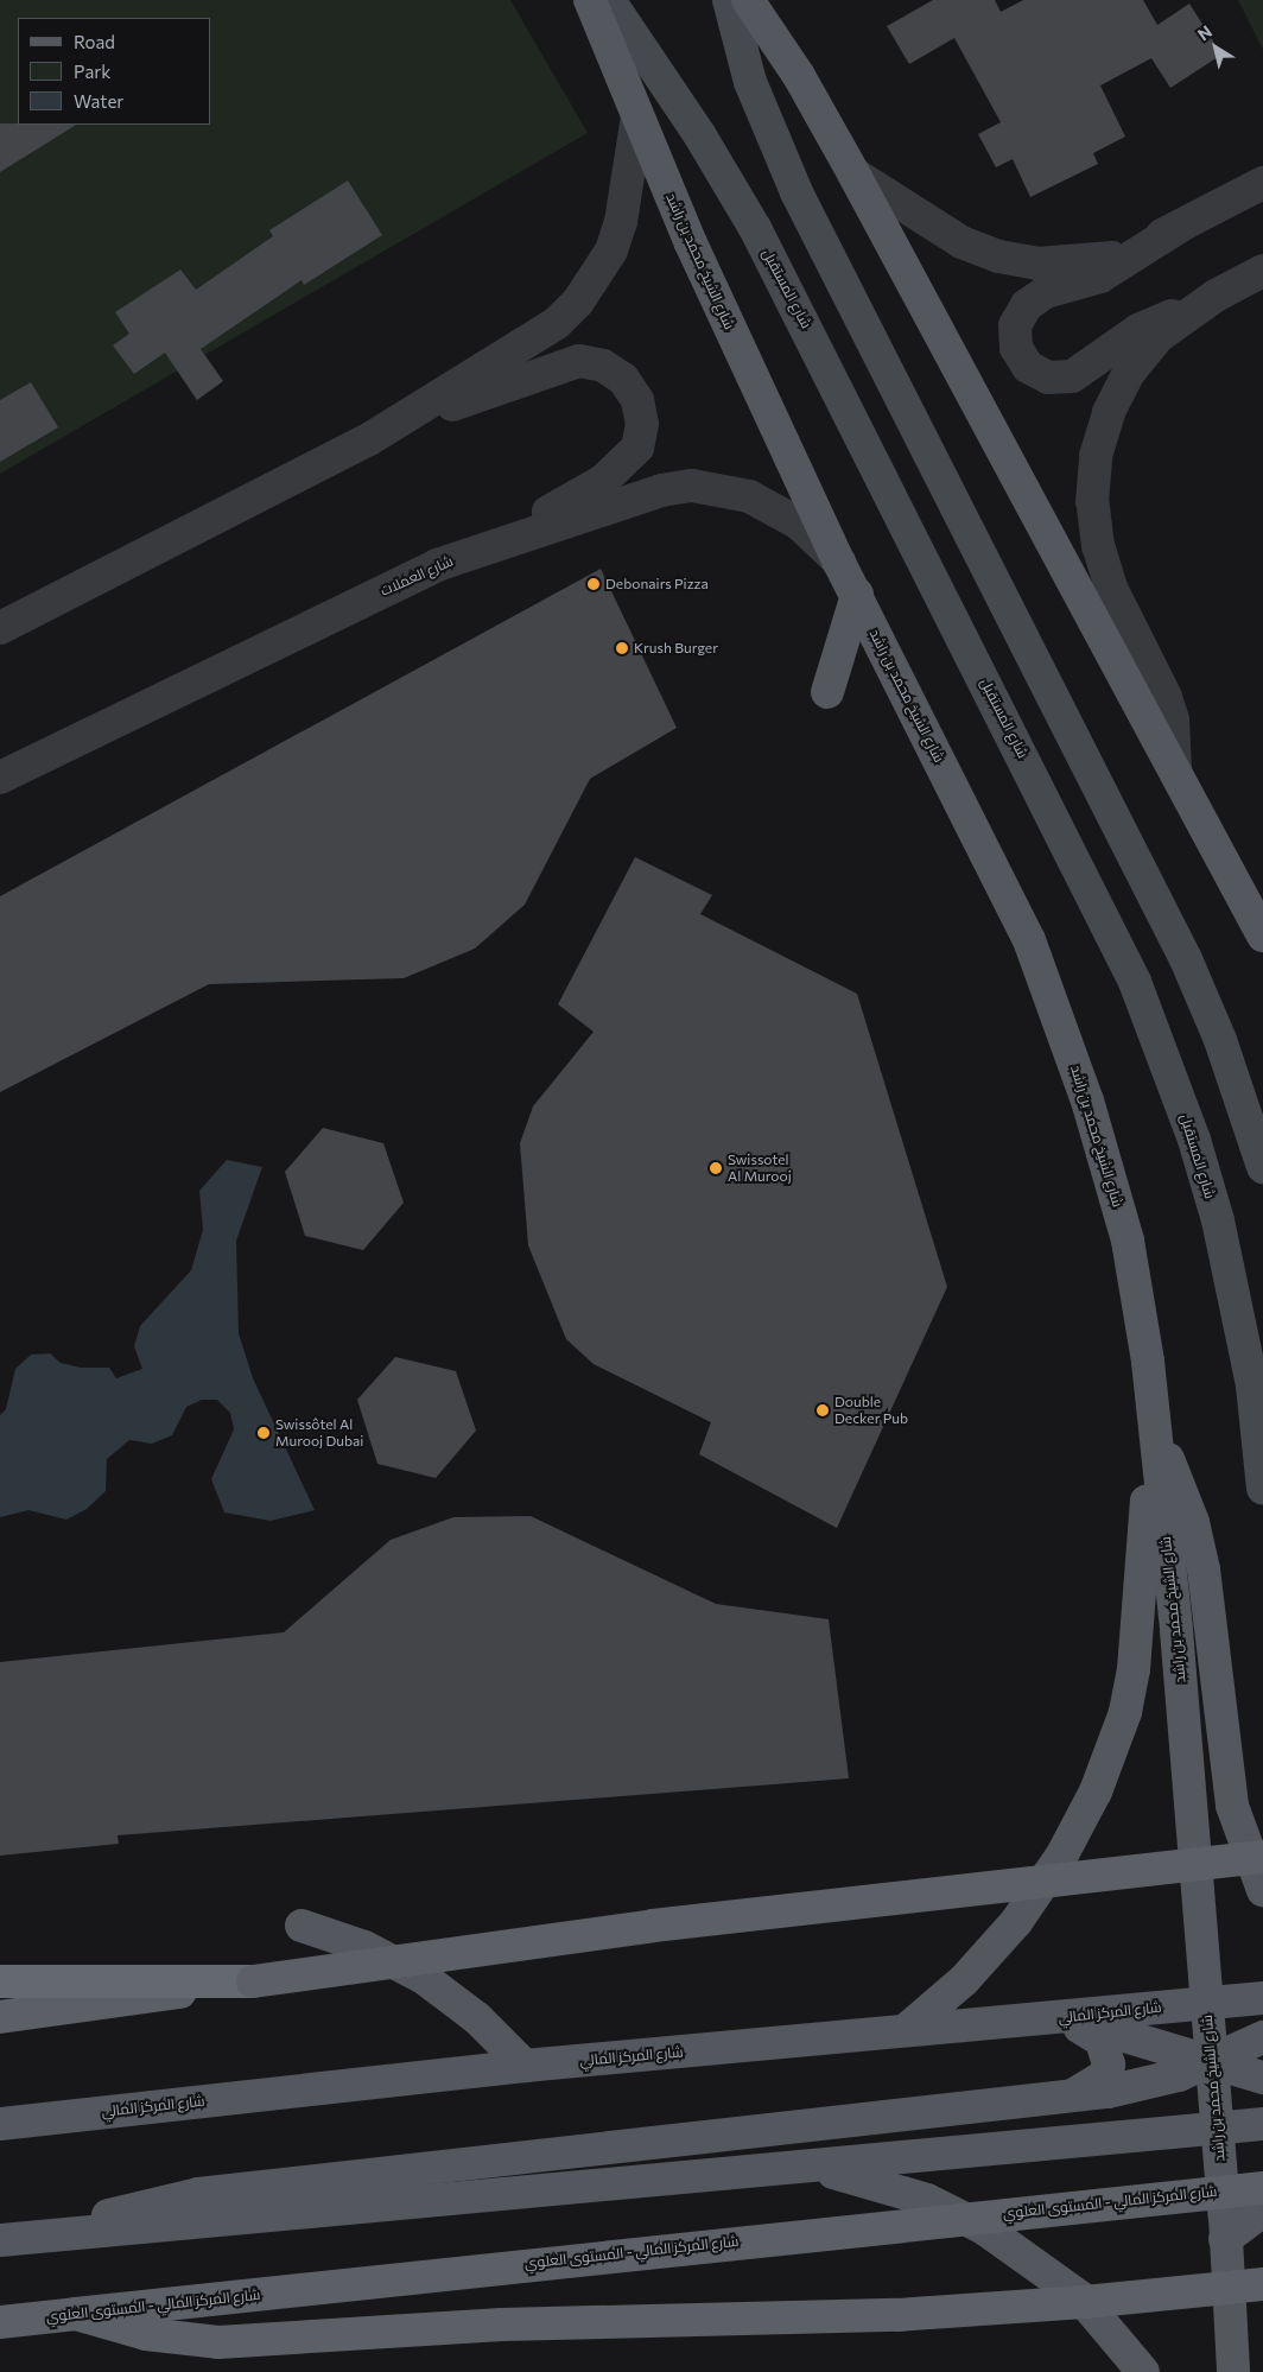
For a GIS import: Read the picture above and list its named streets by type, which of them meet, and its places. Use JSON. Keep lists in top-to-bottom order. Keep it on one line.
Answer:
{"streets":{"highway":["شارع المركز المالي - المستوى العلوي"],"main road":["شارع الشيخ محمد بن راشد","شارع المستقبل","شارع المركز المالي"],"street":["شارع العملات"]},"crossings":[["شارع الشيخ محمد بن راشد","شارع العملات"],["شارع الشيخ محمد بن راشد","شارع المركز المالي"]],"places":["Debonairs Pizza","Krush Burger","Swissotel Al Murooj","Double Decker Pub","Swissôtel Al Murooj Dubai"],"legend":["Road","Park","Water"],"north":"top left"}
